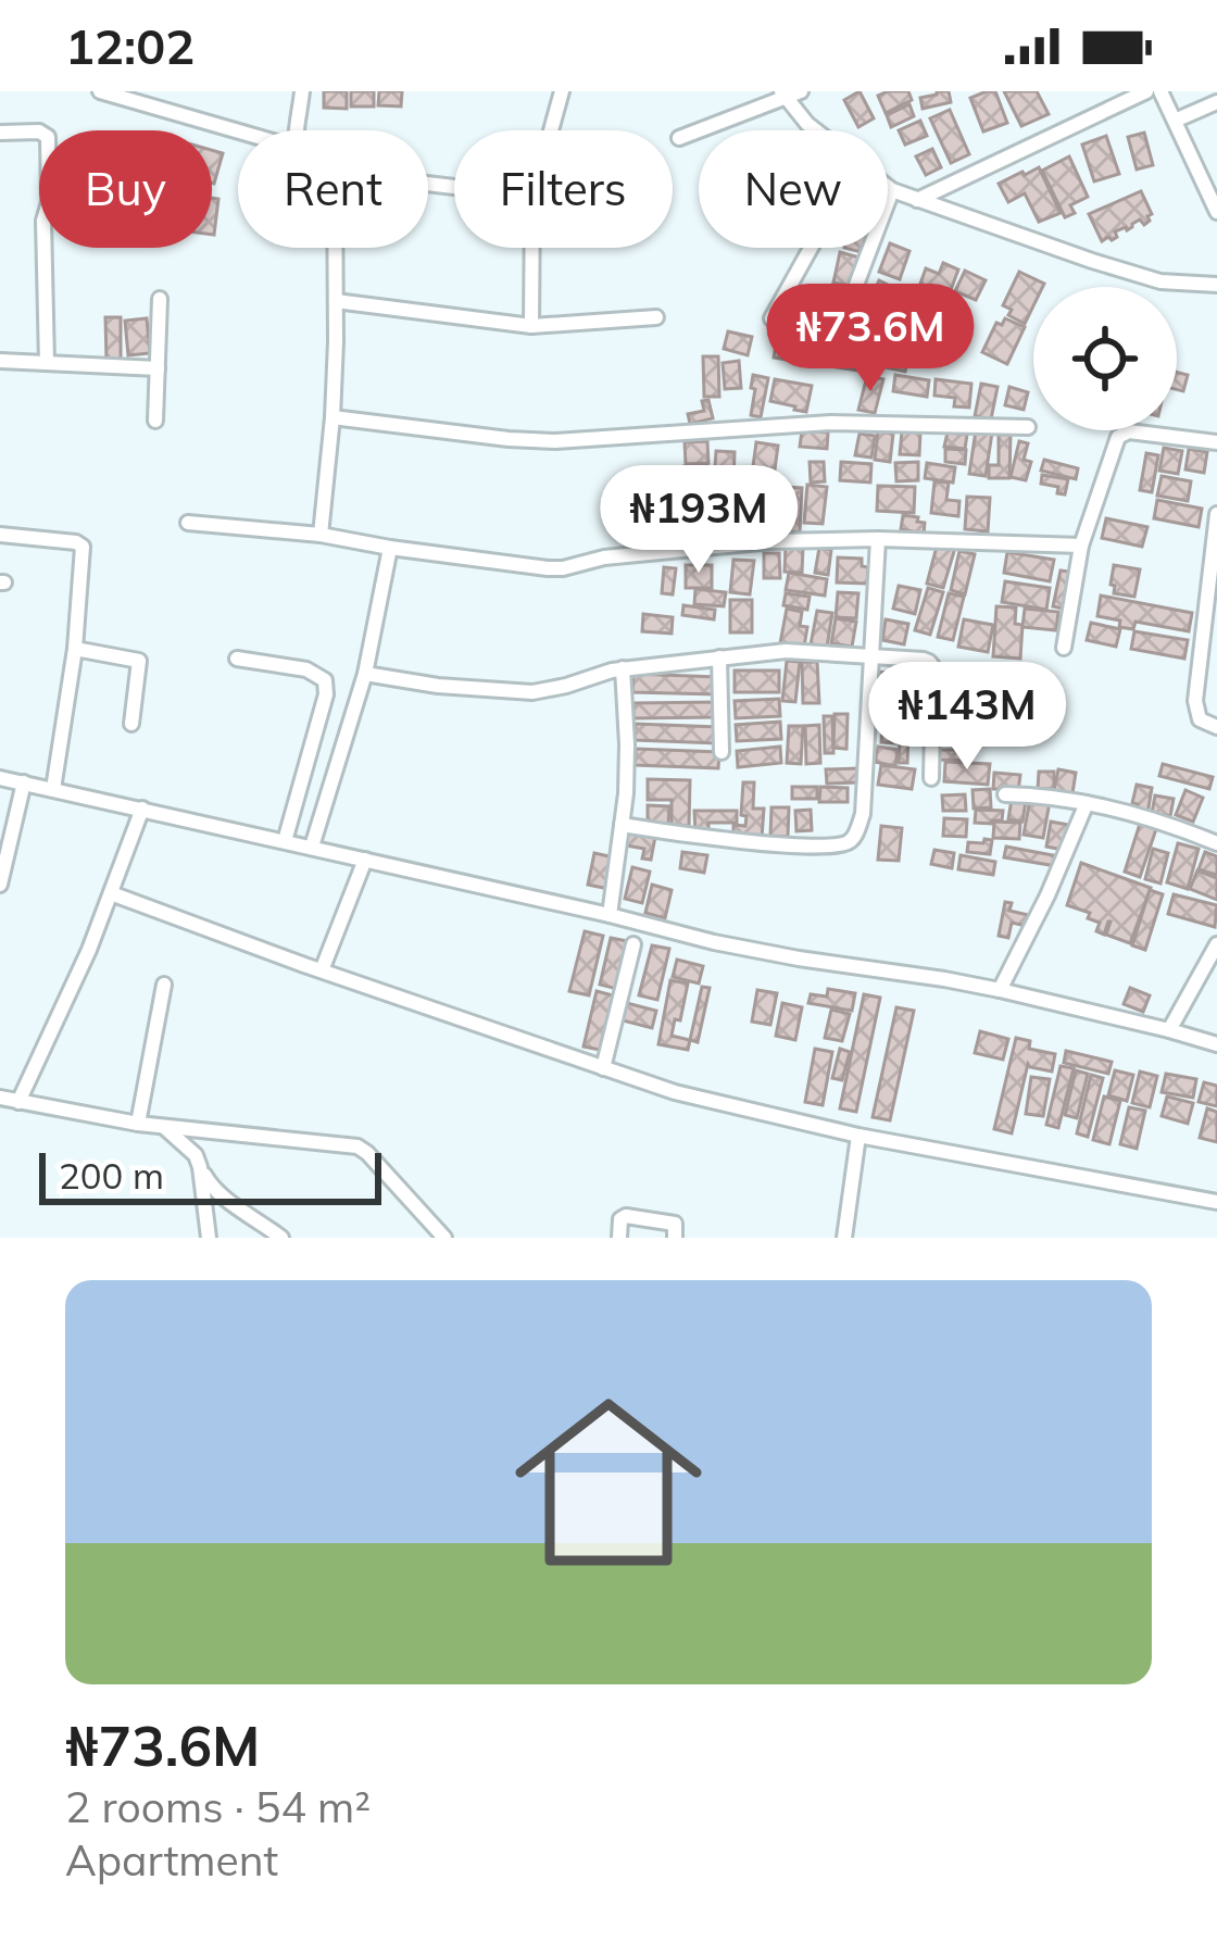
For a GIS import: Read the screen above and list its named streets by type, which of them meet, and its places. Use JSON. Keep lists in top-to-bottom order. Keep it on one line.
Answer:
{"scale_bar":"200 m","page":{"status":"12:02","chip":["Buy","Rent","Filters","New"],"price":["₦73.6M","₦193M","₦143M"],"scale":"200 m","list":[{"name":"₦73.6M","note":"2 rooms · 54 m² · Apartment"}]}}
